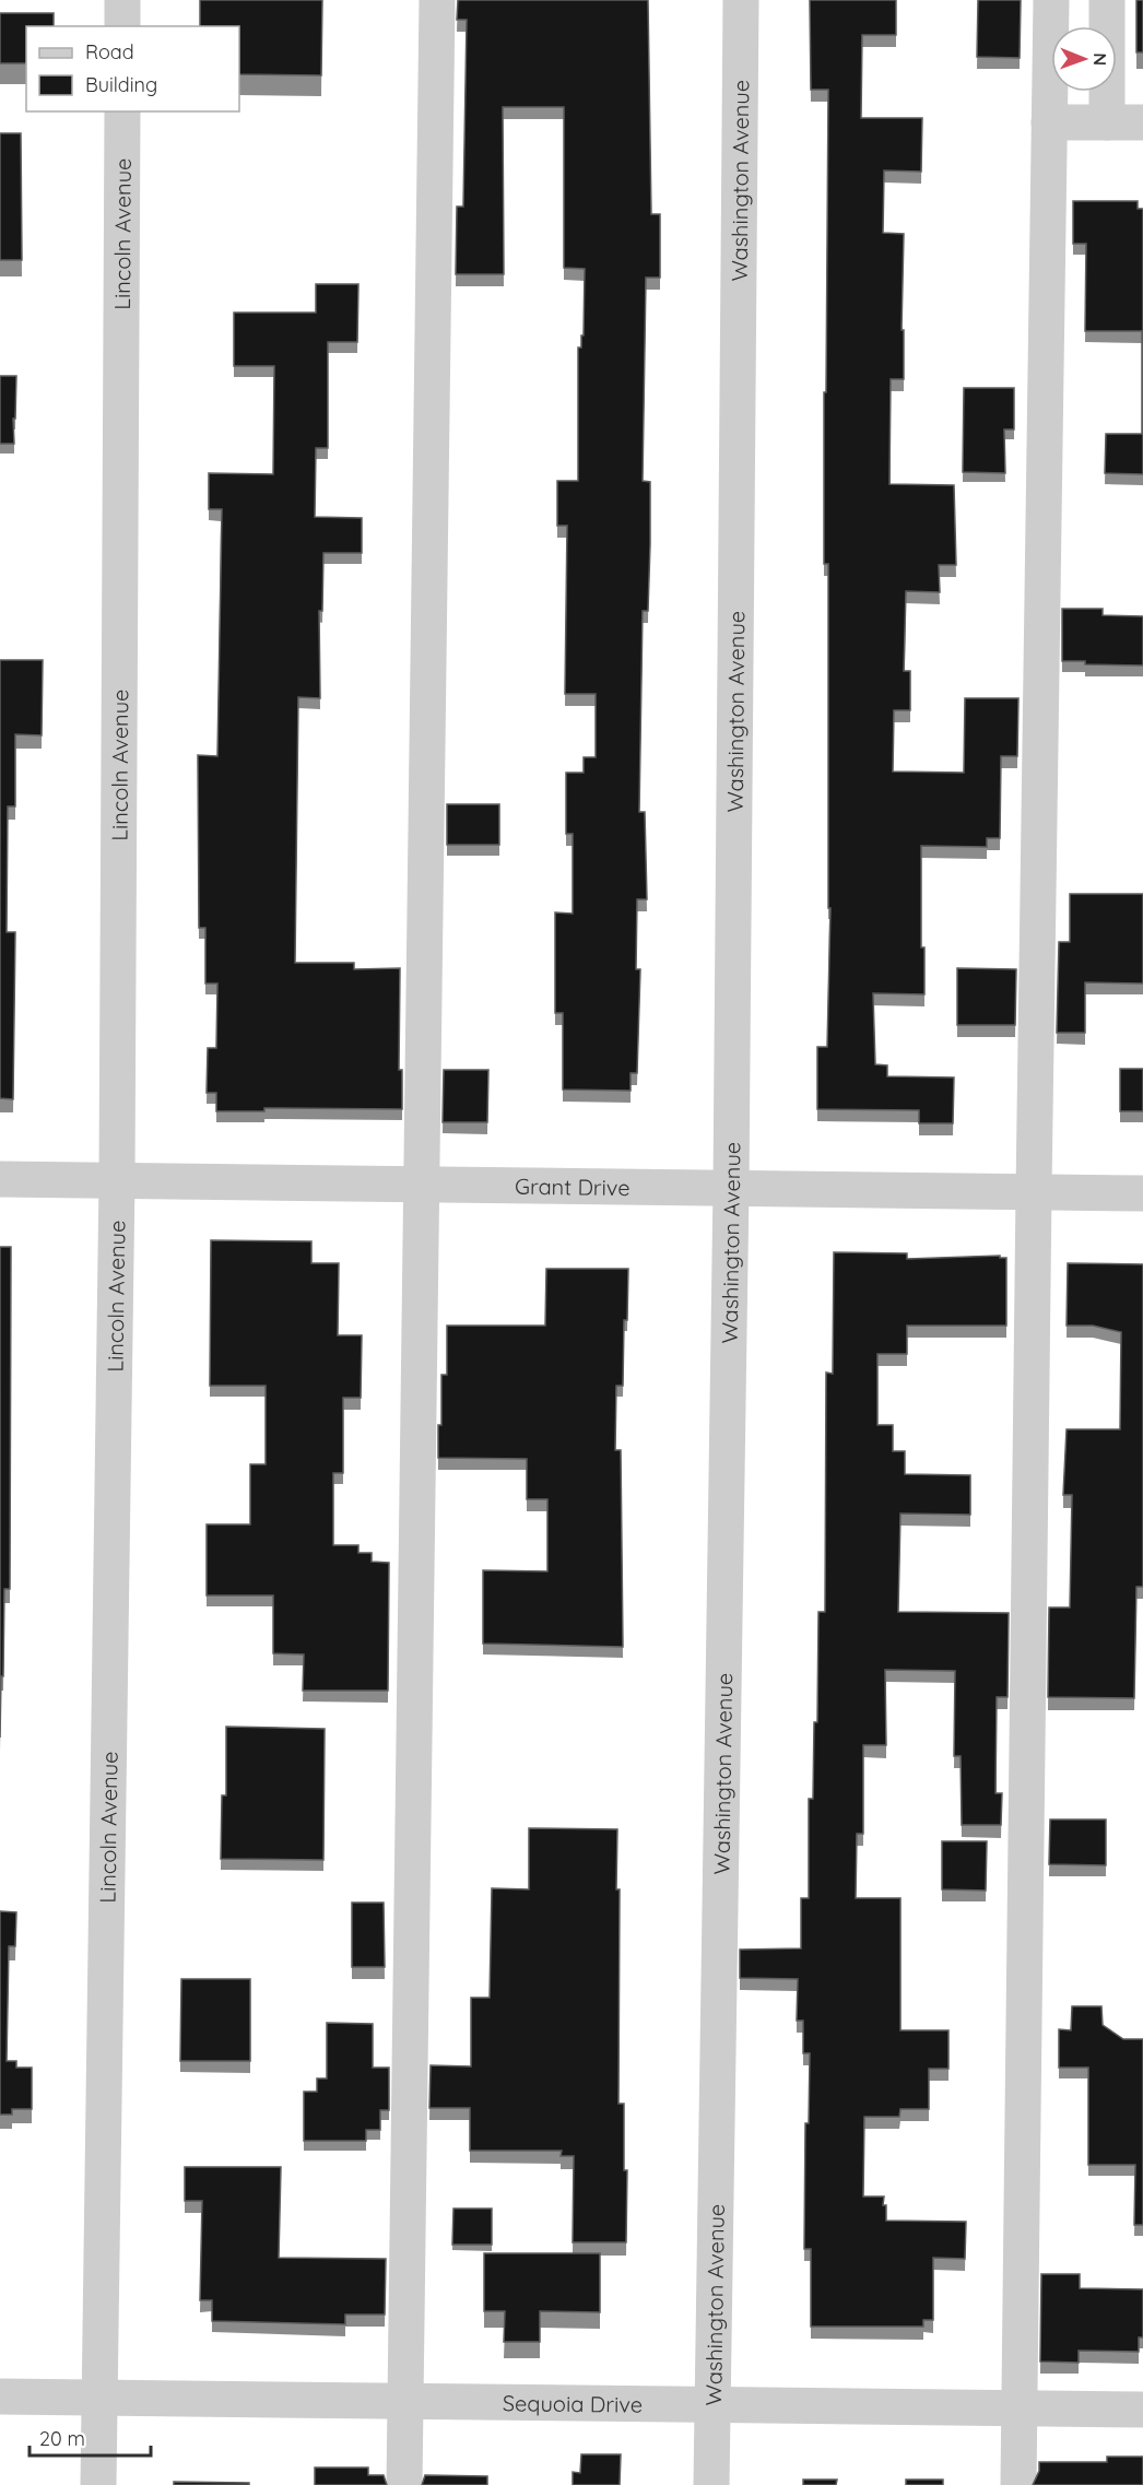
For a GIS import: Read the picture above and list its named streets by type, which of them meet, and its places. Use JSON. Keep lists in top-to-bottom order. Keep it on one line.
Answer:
{"streets":{"street":["Washington Avenue","Lincoln Avenue","Grant Drive","Sequoia Drive"]},"crossings":[["Washington Avenue","Grant Drive"],["Washington Avenue","Sequoia Drive"],["Lincoln Avenue","Grant Drive"],["Lincoln Avenue","Sequoia Drive"]],"legend":["Road","Building"],"scale_bar":"20 m","north":"right"}
